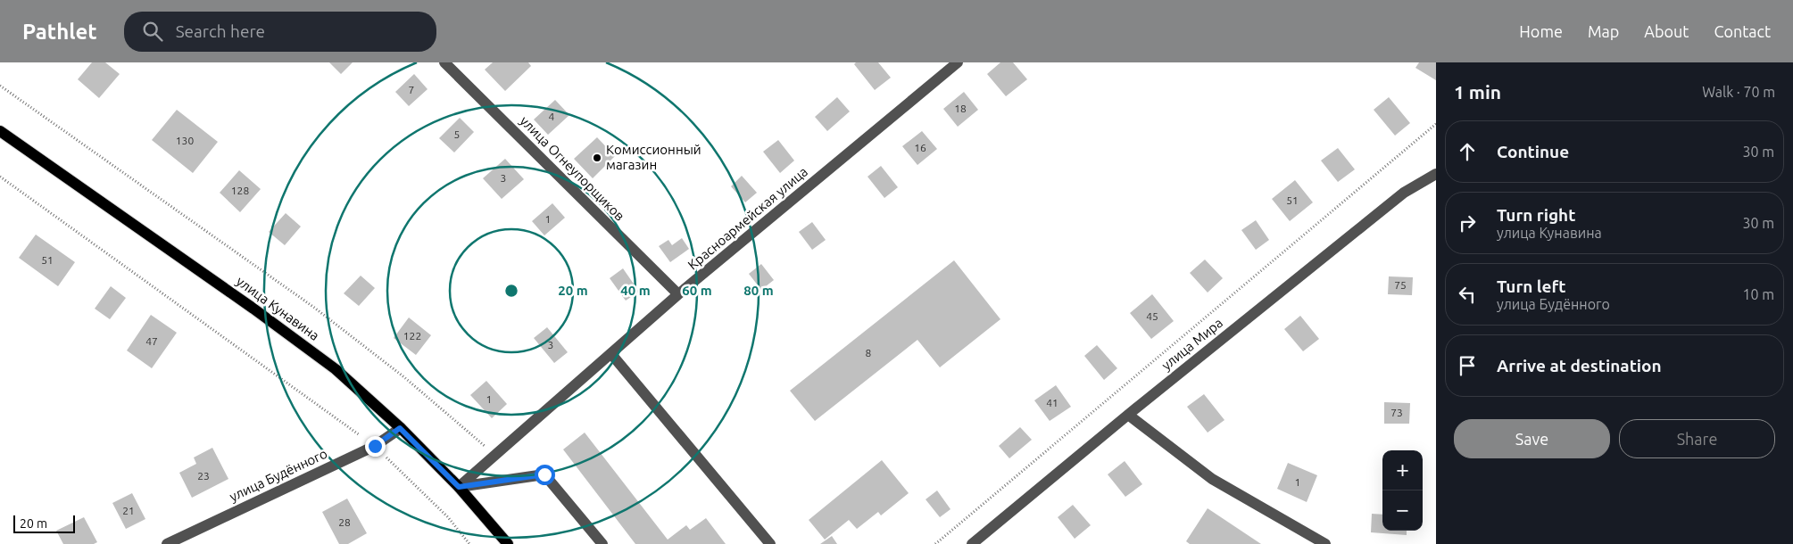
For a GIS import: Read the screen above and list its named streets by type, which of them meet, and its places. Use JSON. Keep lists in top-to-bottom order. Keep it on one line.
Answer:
{"streets":{"main road":["улица Кунавина"],"street":["улица Огнеупорщиков","Красноармейская улица","улица Мира","улица Будённого"]},"crossings":[["улица Огнеупорщиков","Красноармейская улица"],["Красноармейская улица","улица Кунавина"],["улица Кунавина","улица Будённого"]],"places":["Комиссионный магазин"],"house_numbers":["7","18","4","5","130","16","3","128","51","1","51","75","45","122","47","3","8","1","41","73","23","1","21","28"],"scale_bar":"20 m","page":{"header":"Pathlet","search":"Search here","nav":["Home","Map","About","Contact"],"heading":["1 min","Walk · 70 m"],"list":[["Continue","30 m"],["Turn right","улица Кунавина","30 m"],["Turn left","улица Будённого","10 m"],"Arrive at destination"],"buttons":["Save","Share"],"map_buttons":["+","−"],"scale":"20 m"},"rings":["20 m","40 m","60 m","80 m"]}
